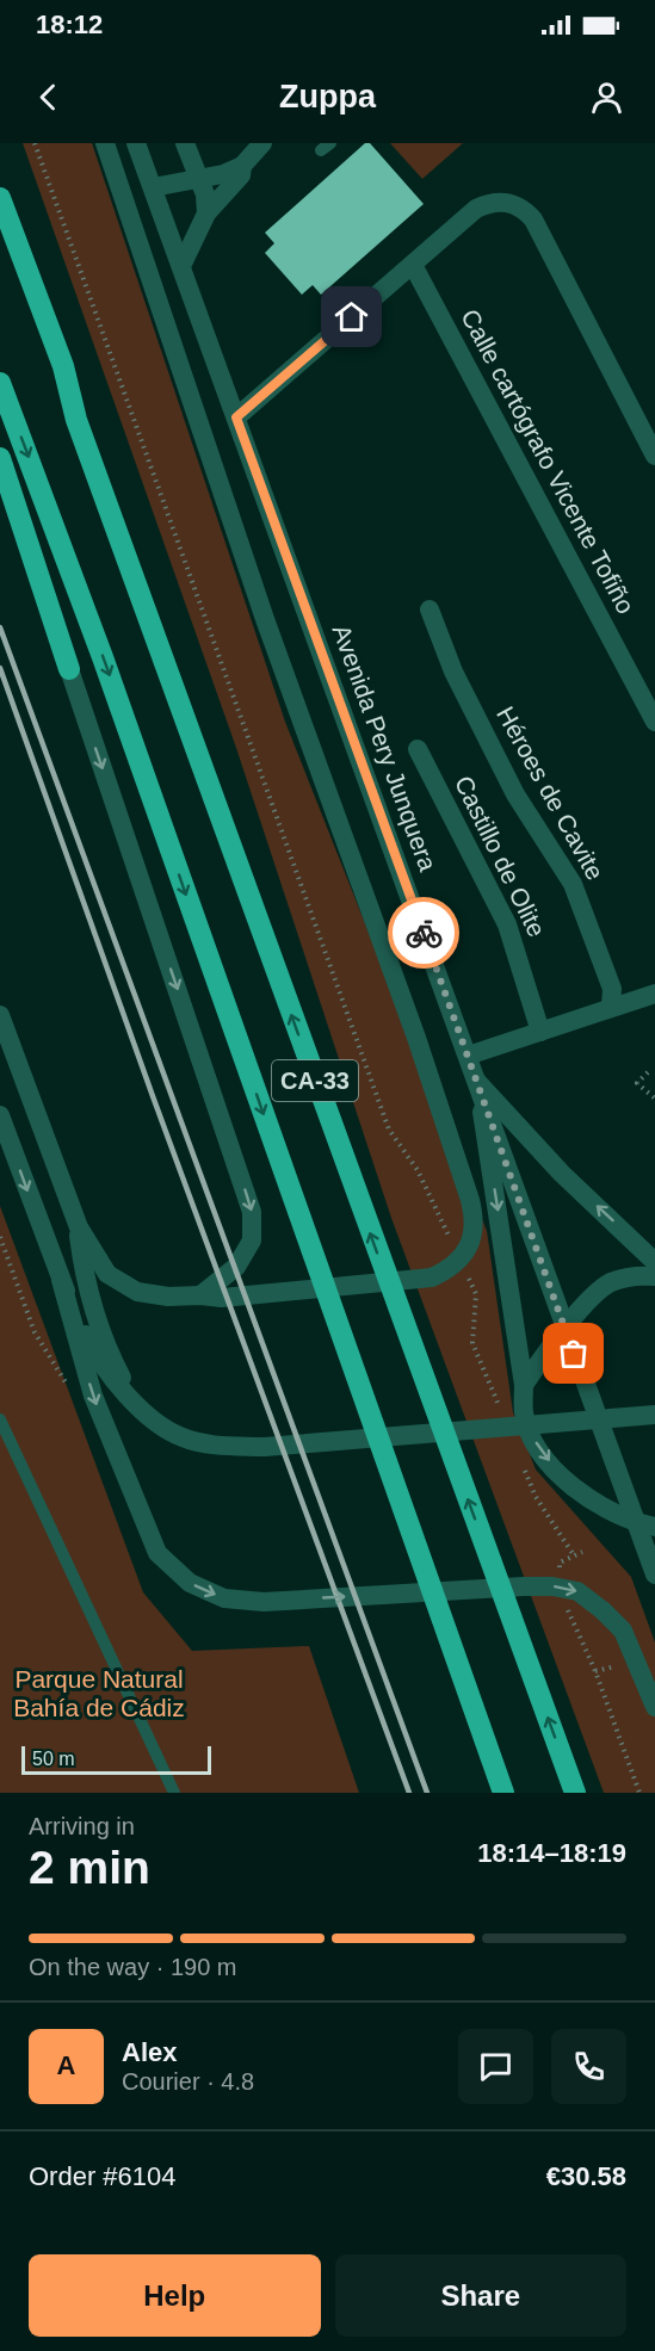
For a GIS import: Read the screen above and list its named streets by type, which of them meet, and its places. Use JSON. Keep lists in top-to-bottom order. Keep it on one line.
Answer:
{"streets":{"highway":["CA-33"],"street":["Calle cartógrafo Vicente Tofiño","Avenida Pery Junquera","Héroes de Cavite","Castillo de Olite"]},"parks":["Parque Natural Bahía de Cádiz"],"scale_bar":"50 m","page":{"status":"18:12","header":"Zuppa","scale":"50 m","heading":["2 min","Arriving in","18:14–18:19"],"panel":["Alex","Courier · 4.8","Order #6104","€30.58"],"bar":"On the way · 190 m","round":"A","buttons":["Help","Share"]}}
